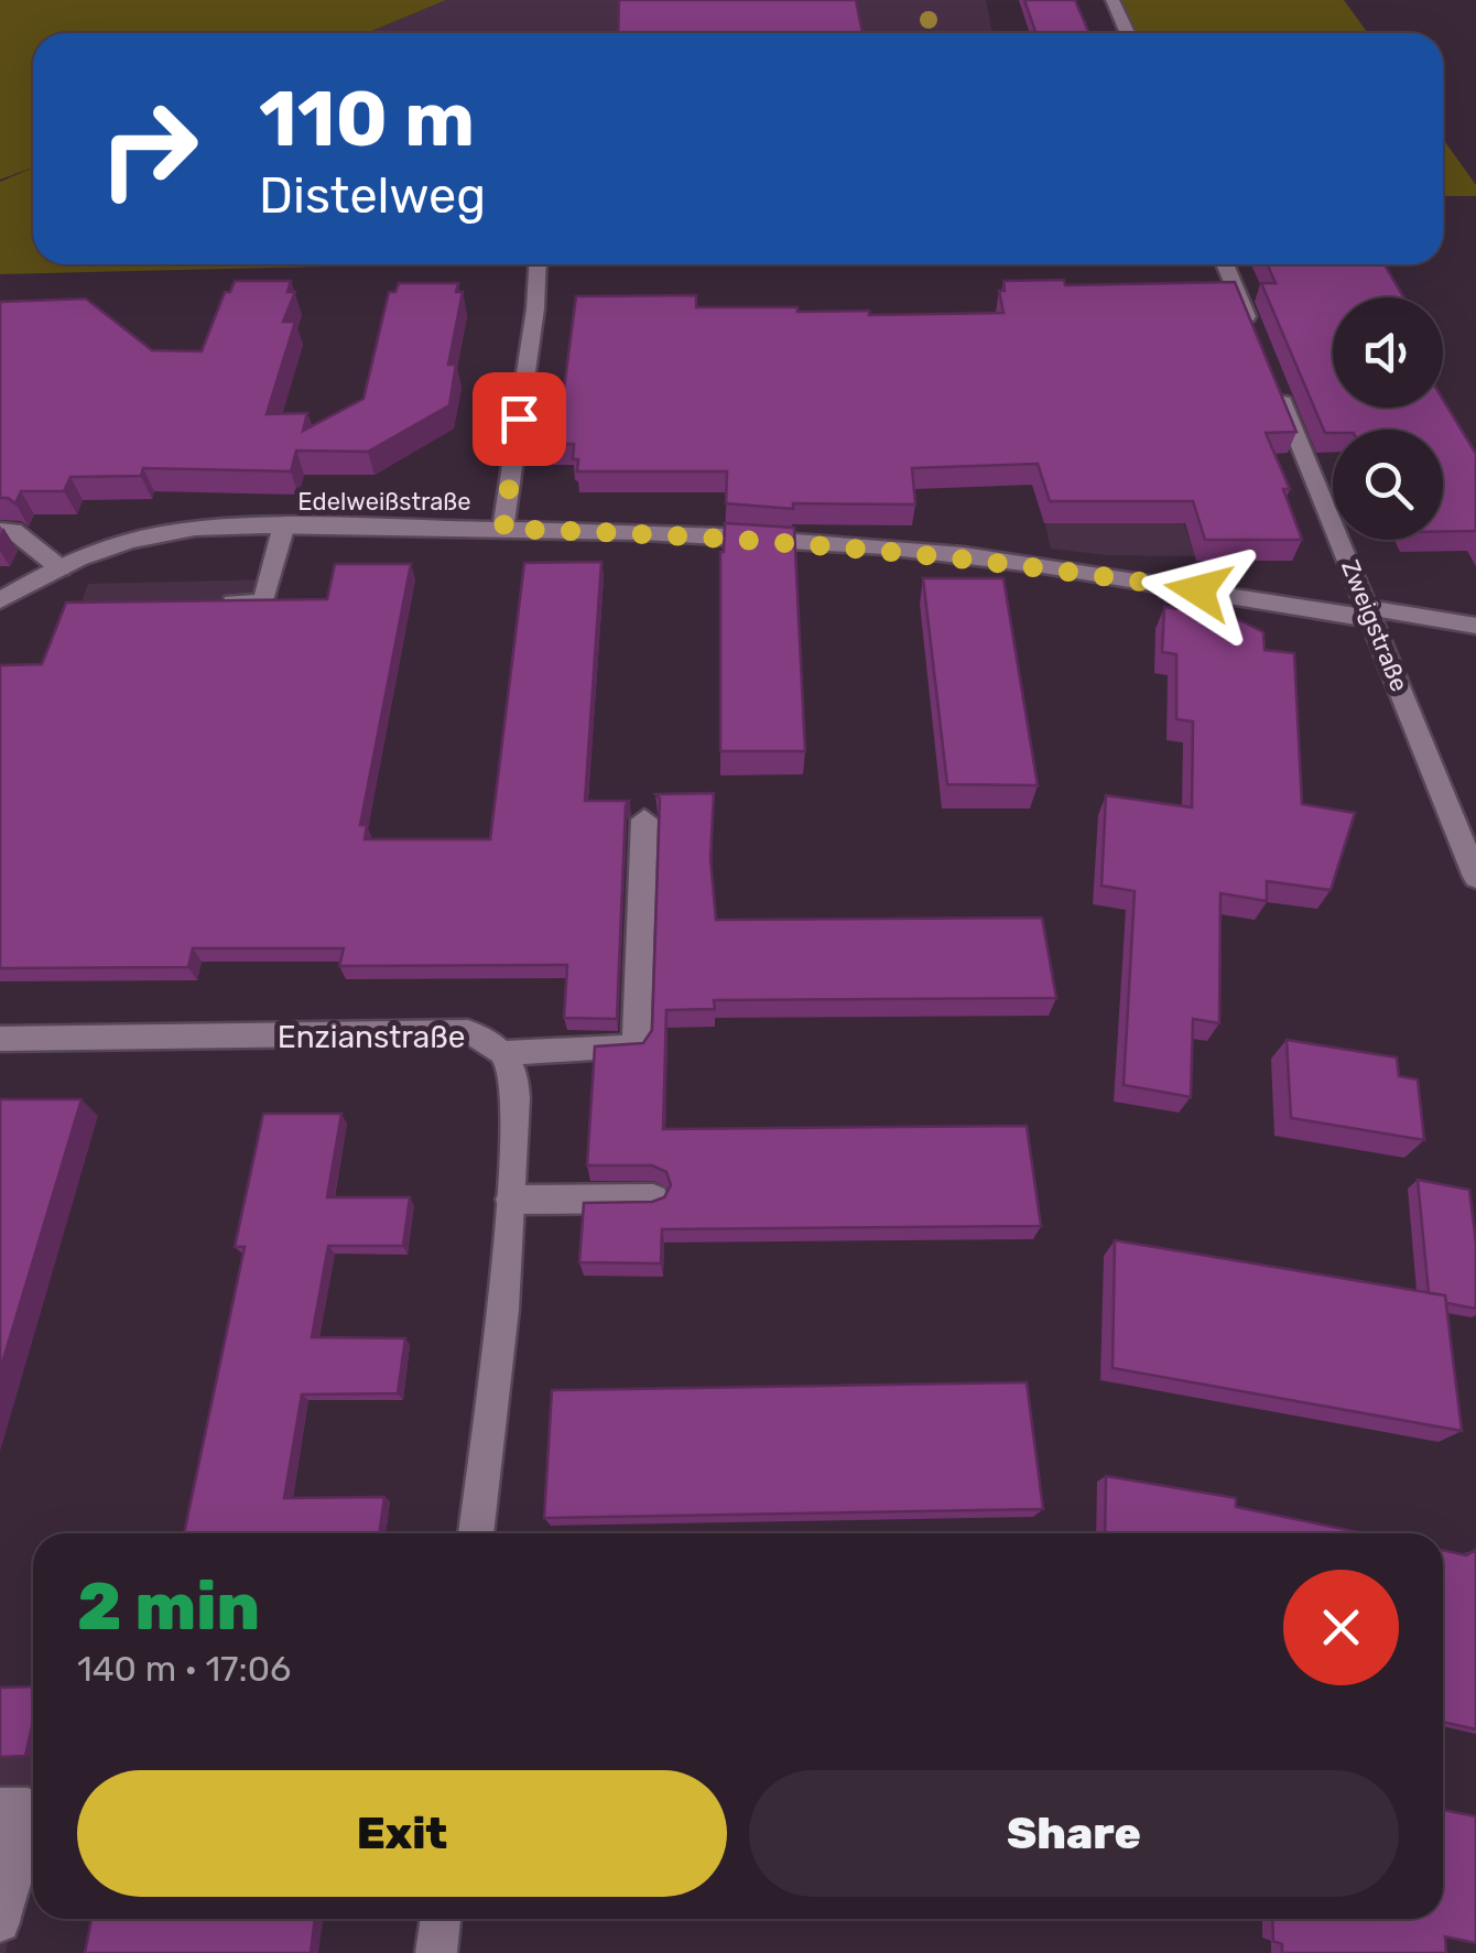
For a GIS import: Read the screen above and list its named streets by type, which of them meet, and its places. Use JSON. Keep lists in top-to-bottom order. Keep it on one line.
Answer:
{"streets":{"street":["Edelweißstraße","Zweigstraße","Enzianstraße"]},"crossings":[["Edelweißstraße","Zweigstraße"]],"page":{"turn":["110 m","Distelweg"],"heading":["2 min","140 m · 17:06"],"buttons":["Exit","Share"]}}
